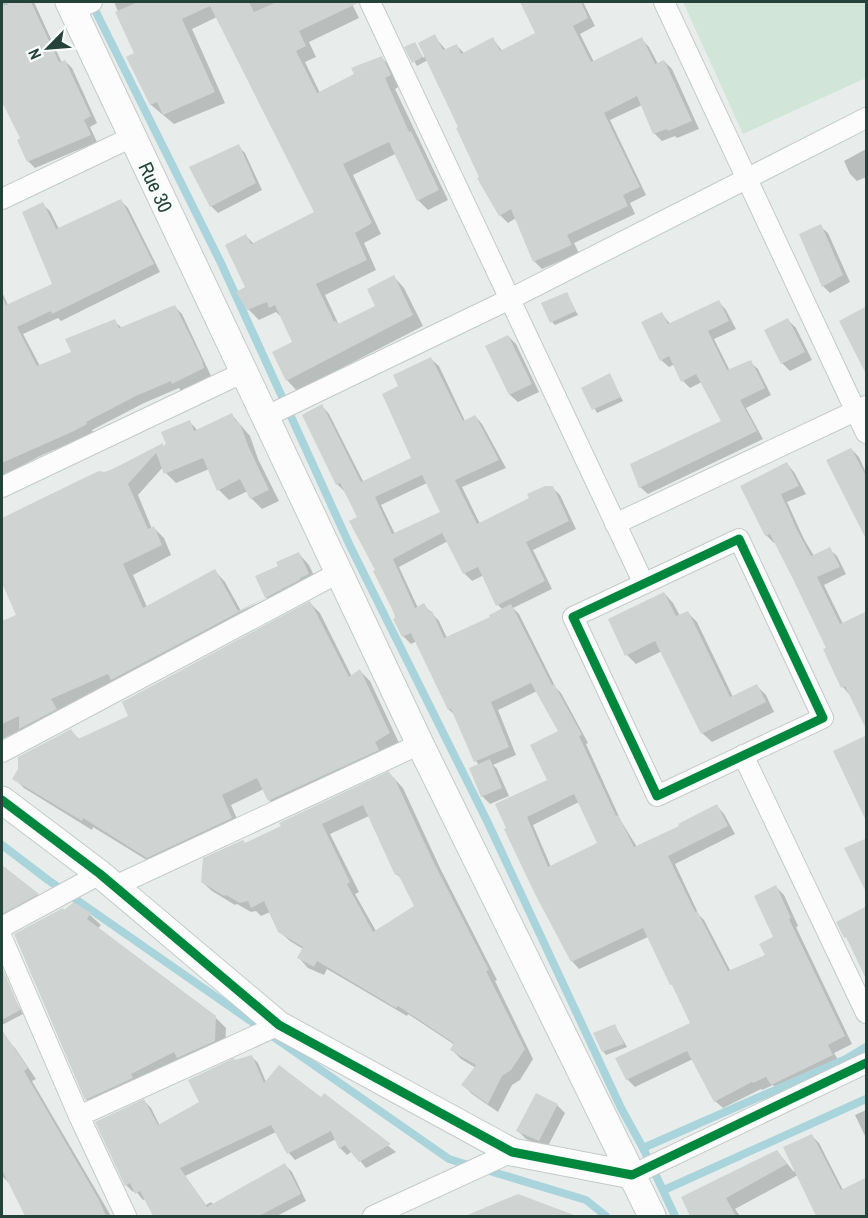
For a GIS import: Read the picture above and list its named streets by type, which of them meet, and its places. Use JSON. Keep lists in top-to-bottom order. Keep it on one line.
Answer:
{"streets":{"main road":["Rue 30"]},"north":"bottom left"}
